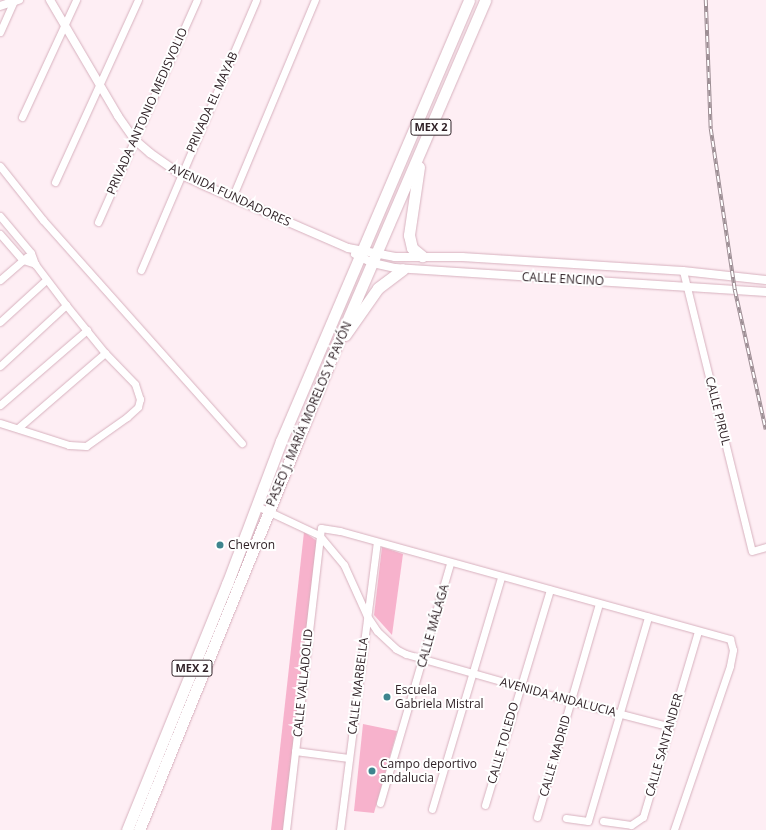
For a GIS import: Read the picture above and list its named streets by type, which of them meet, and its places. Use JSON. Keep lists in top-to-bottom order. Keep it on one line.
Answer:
{"streets":{"highway":["MEX 2","PASEO J. MARÍA MORELOS Y PAVÓN"],"street":["PRIVADA EL MAYAB","PRIVADA ANTONIO MEDISVOLIO","AVENIDA FUNDADORES","CALLE ENCINO","CALLE PIRUL","CALLE MÁLAGA","CALLE VALLADOLID","CALLE MARBELLA","AVENIDA ANDALUCIA","CALLE TOLEDO","CALLE SANTANDER","CALLE MADRID"]},"crossings":[["PRIVADA EL MAYAB","AVENIDA FUNDADORES"],["PRIVADA ANTONIO MEDISVOLIO","AVENIDA FUNDADORES"],["AVENIDA FUNDADORES","CALLE ENCINO"],["AVENIDA FUNDADORES","PASEO J. MARÍA MORELOS Y PAVÓN"],["CALLE ENCINO","CALLE PIRUL"],["CALLE ENCINO","PASEO J. MARÍA MORELOS Y PAVÓN"],["PASEO J. MARÍA MORELOS Y PAVÓN","AVENIDA ANDALUCIA"],["CALLE MÁLAGA","AVENIDA ANDALUCIA"],["CALLE VALLADOLID","AVENIDA ANDALUCIA"],["CALLE MARBELLA","AVENIDA ANDALUCIA"],["AVENIDA ANDALUCIA","CALLE TOLEDO"],["AVENIDA ANDALUCIA","CALLE SANTANDER"],["AVENIDA ANDALUCIA","CALLE MADRID"]],"places":["Chevron","Escuela Gabriela Mistral","Campo deportivo andalucia"]}
